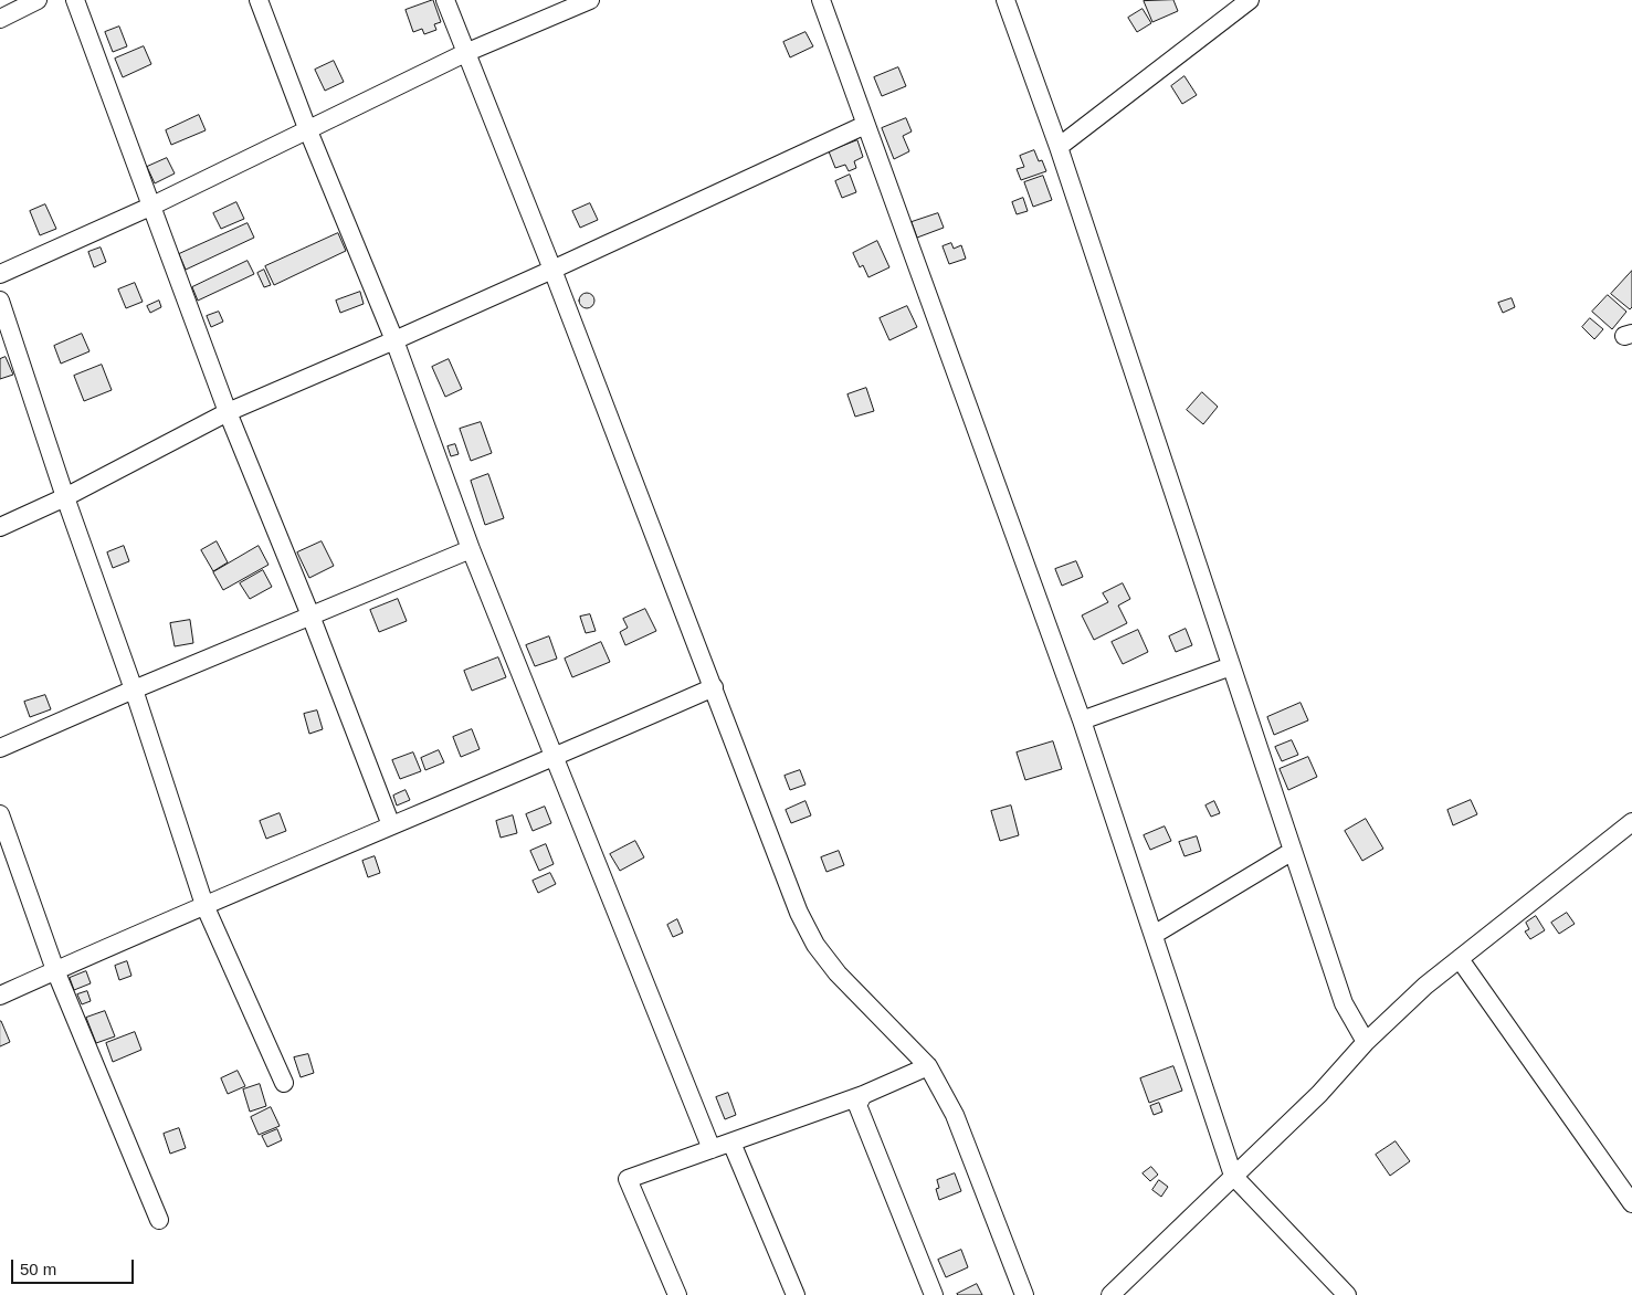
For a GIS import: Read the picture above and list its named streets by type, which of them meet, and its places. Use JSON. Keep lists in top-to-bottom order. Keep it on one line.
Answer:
{"scale_bar":"50 m"}
